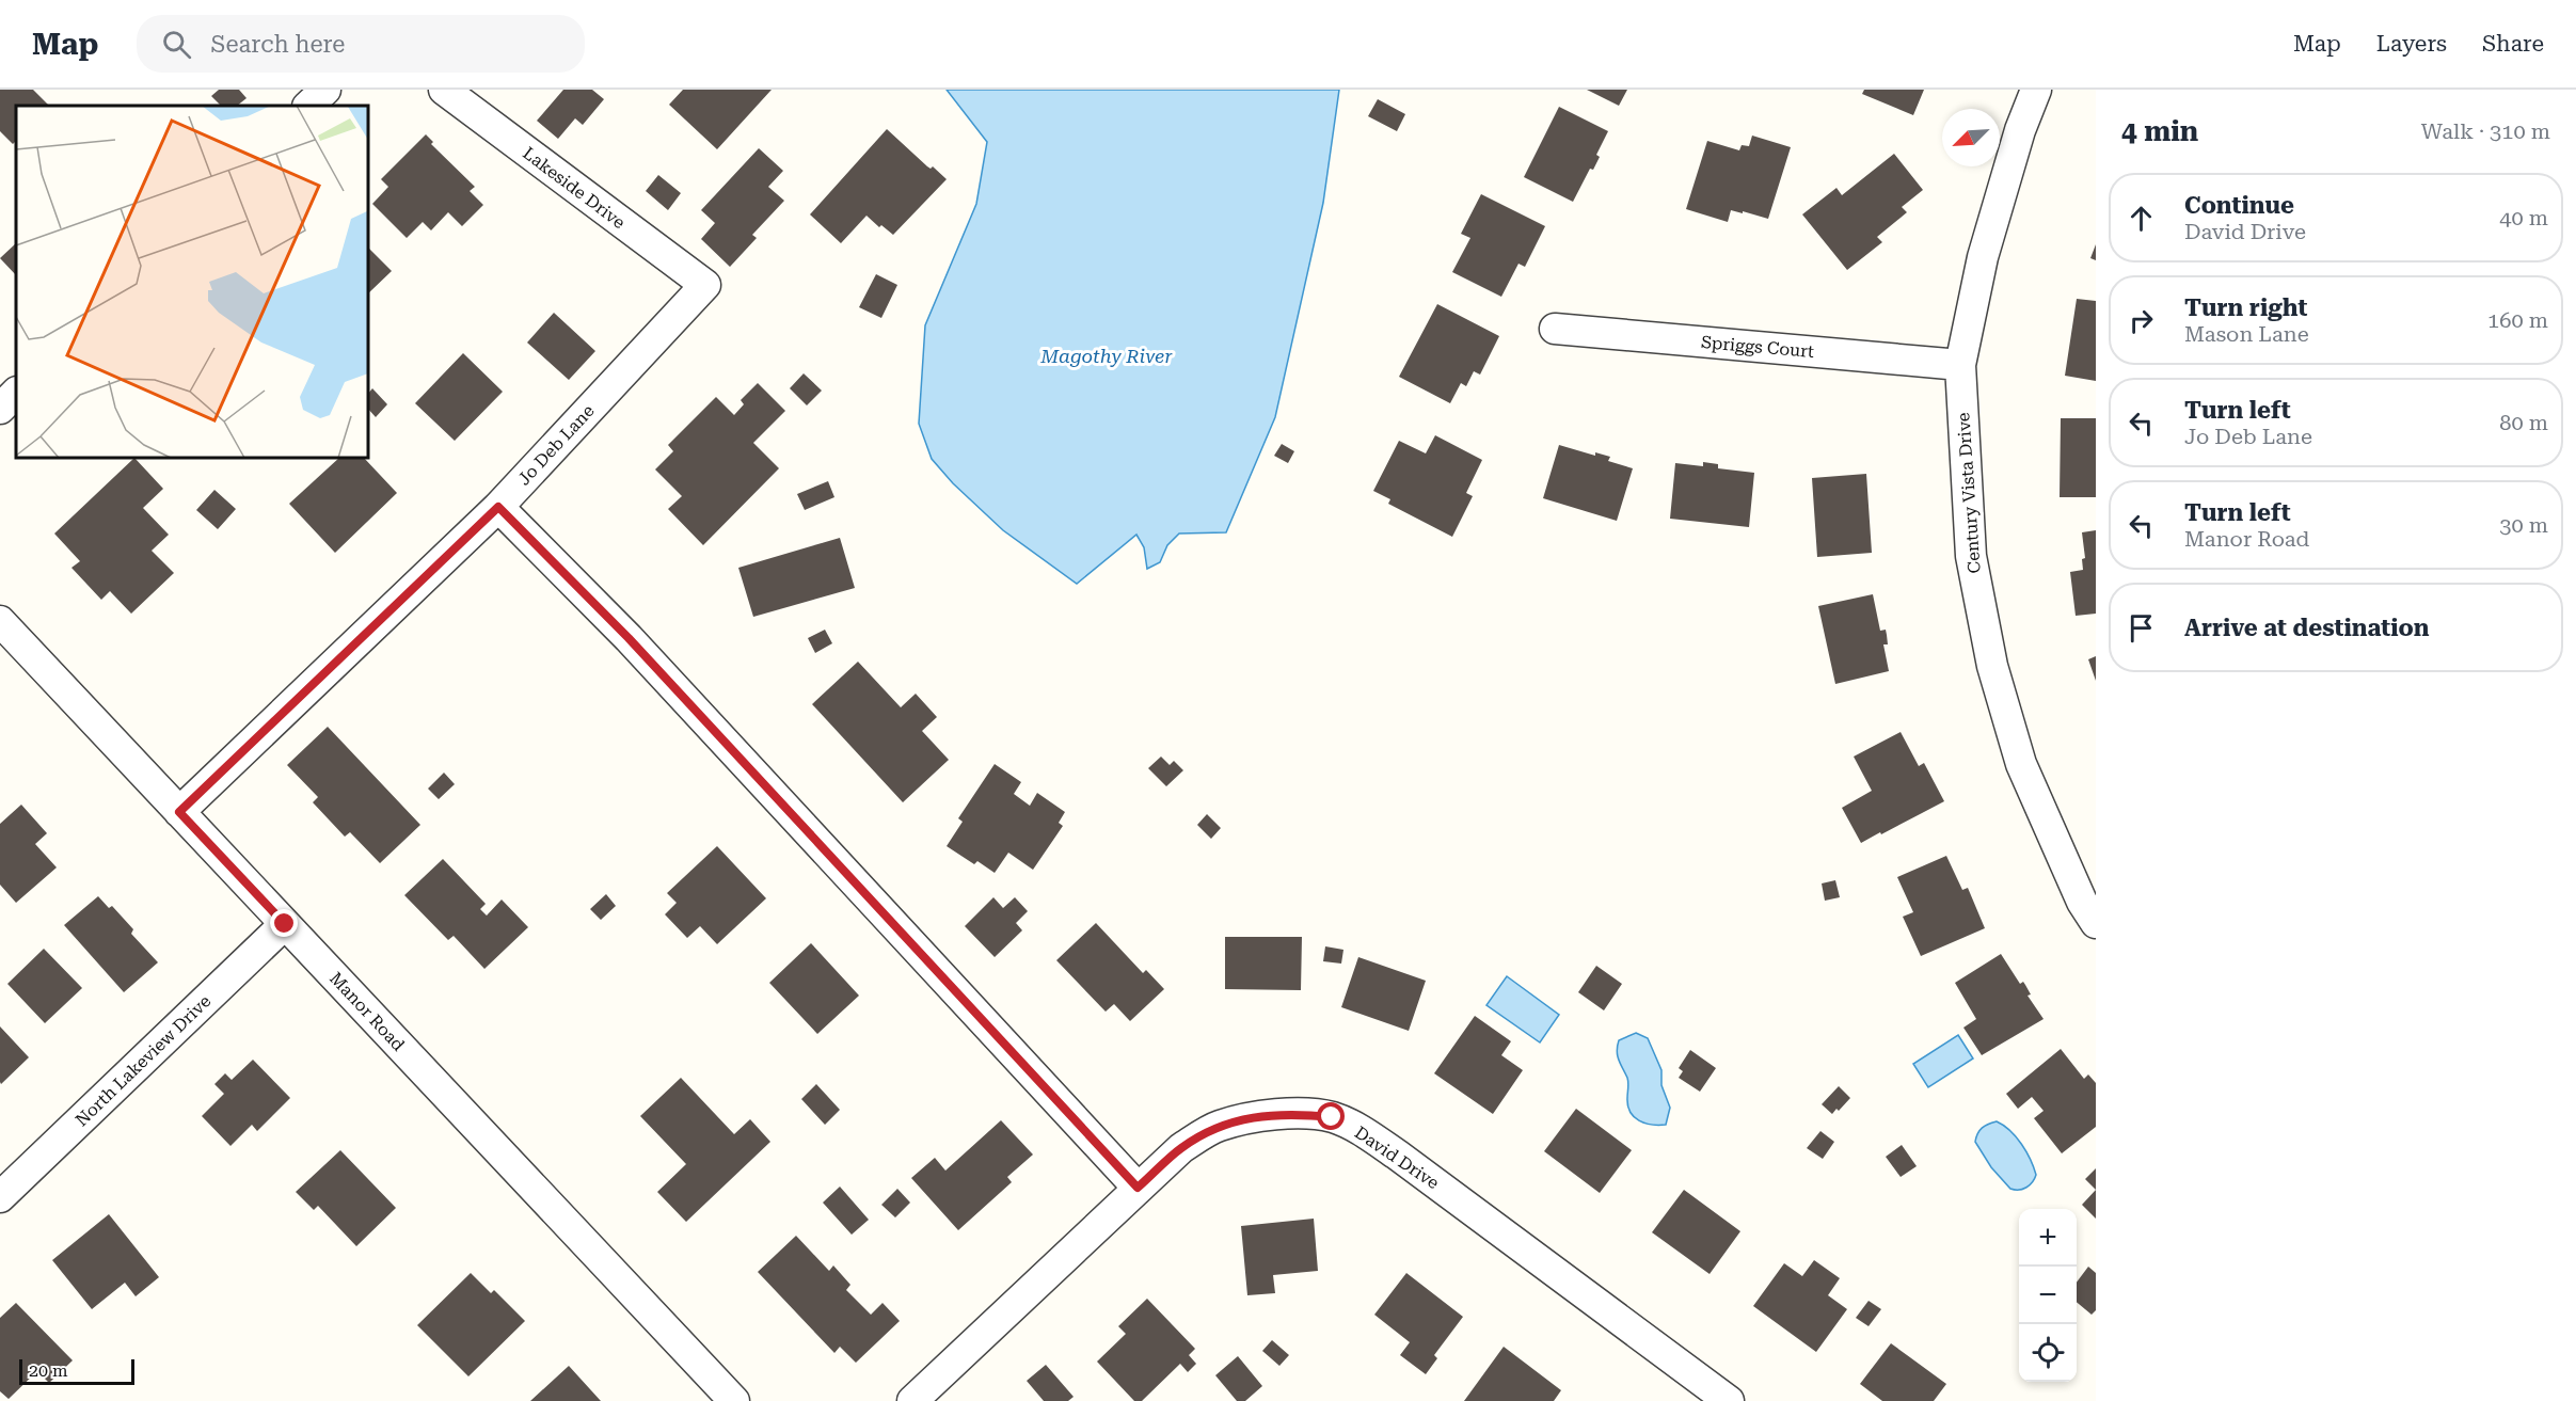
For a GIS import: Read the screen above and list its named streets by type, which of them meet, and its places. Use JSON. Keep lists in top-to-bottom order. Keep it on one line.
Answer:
{"streets":{"street":["Lakeside Drive","Spriggs Court","Jo Deb Lane","Century Vista Drive","Manor Road","North Lakeview Drive","David Drive"]},"crossings":[["Lakeside Drive","Jo Deb Lane"],["Spriggs Court","Century Vista Drive"],["Jo Deb Lane","Manor Road"],["Manor Road","North Lakeview Drive"]],"water":["Magothy River"],"scale_bar":"20 m","north":"bottom left","page":{"header":"Map","search":"Search here","nav":["Map","Layers","Share"],"heading":["4 min","Walk · 310 m"],"list":[["Continue","David Drive","40 m"],["Turn right","Mason Lane","160 m"],["Turn left","Jo Deb Lane","80 m"],["Turn left","Manor Road","30 m"],"Arrive at destination"],"map_buttons":["+","−"],"scale":"20 m"}}
